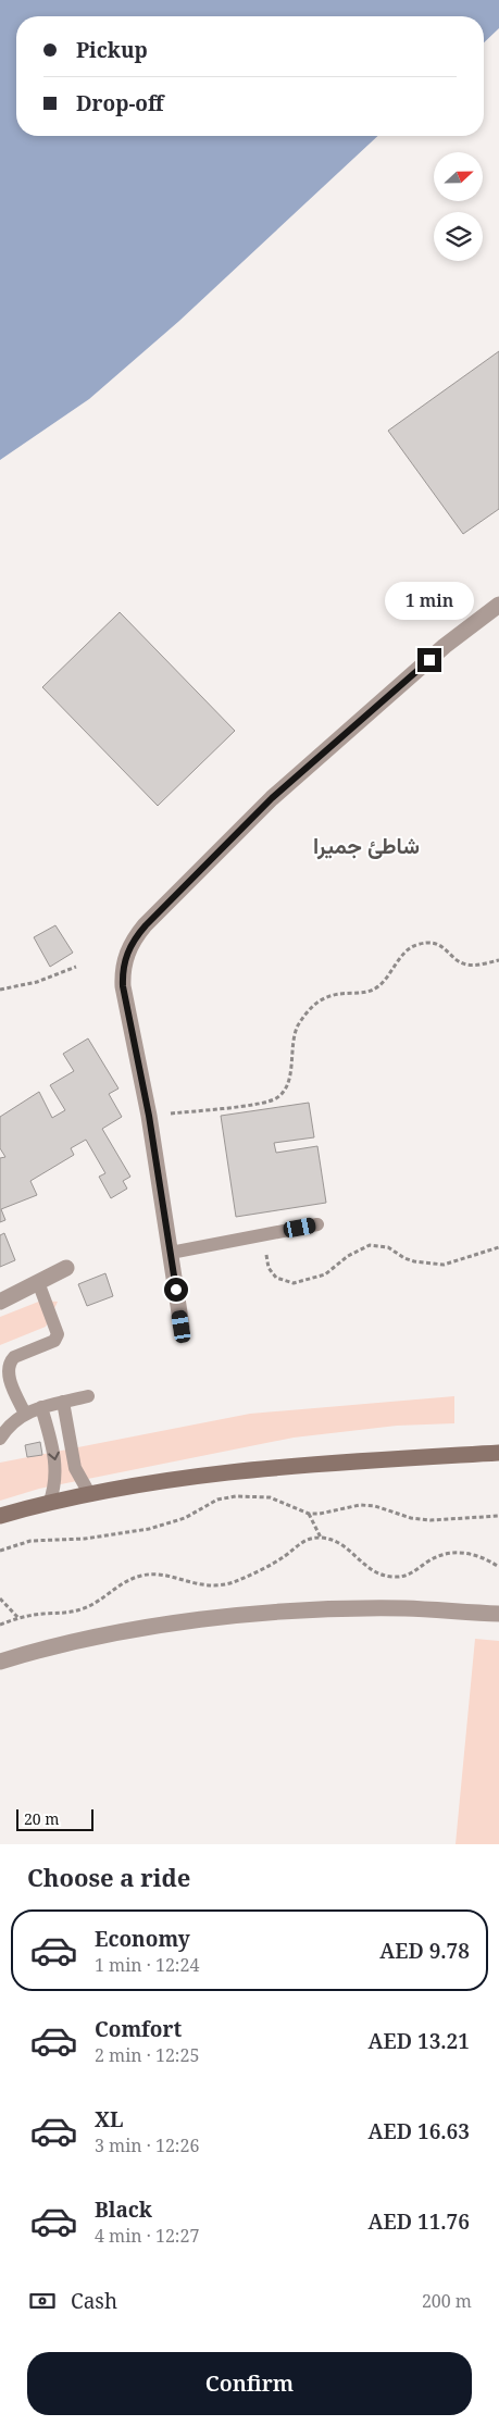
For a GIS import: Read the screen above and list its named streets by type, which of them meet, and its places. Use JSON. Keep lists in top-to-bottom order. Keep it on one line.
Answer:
{"districts":["شاطئ جميرا"],"scale_bar":"20 m","north":"right","page":{"banner":["Pickup","Drop-off"],"bubble":"1 min","scale":"20 m","heading":"Choose a ride","list":[{"name":"Economy","note":"1 min · 12:24","value":"AED 9.78"},{"name":"Comfort","note":"2 min · 12:25","value":"AED 13.21"},{"name":"XL","note":"3 min · 12:26","value":"AED 16.63"},{"name":"Black","note":"4 min · 12:27","value":"AED 11.76"}],"pay":["Cash","200 m"],"buttons":"Confirm"}}
